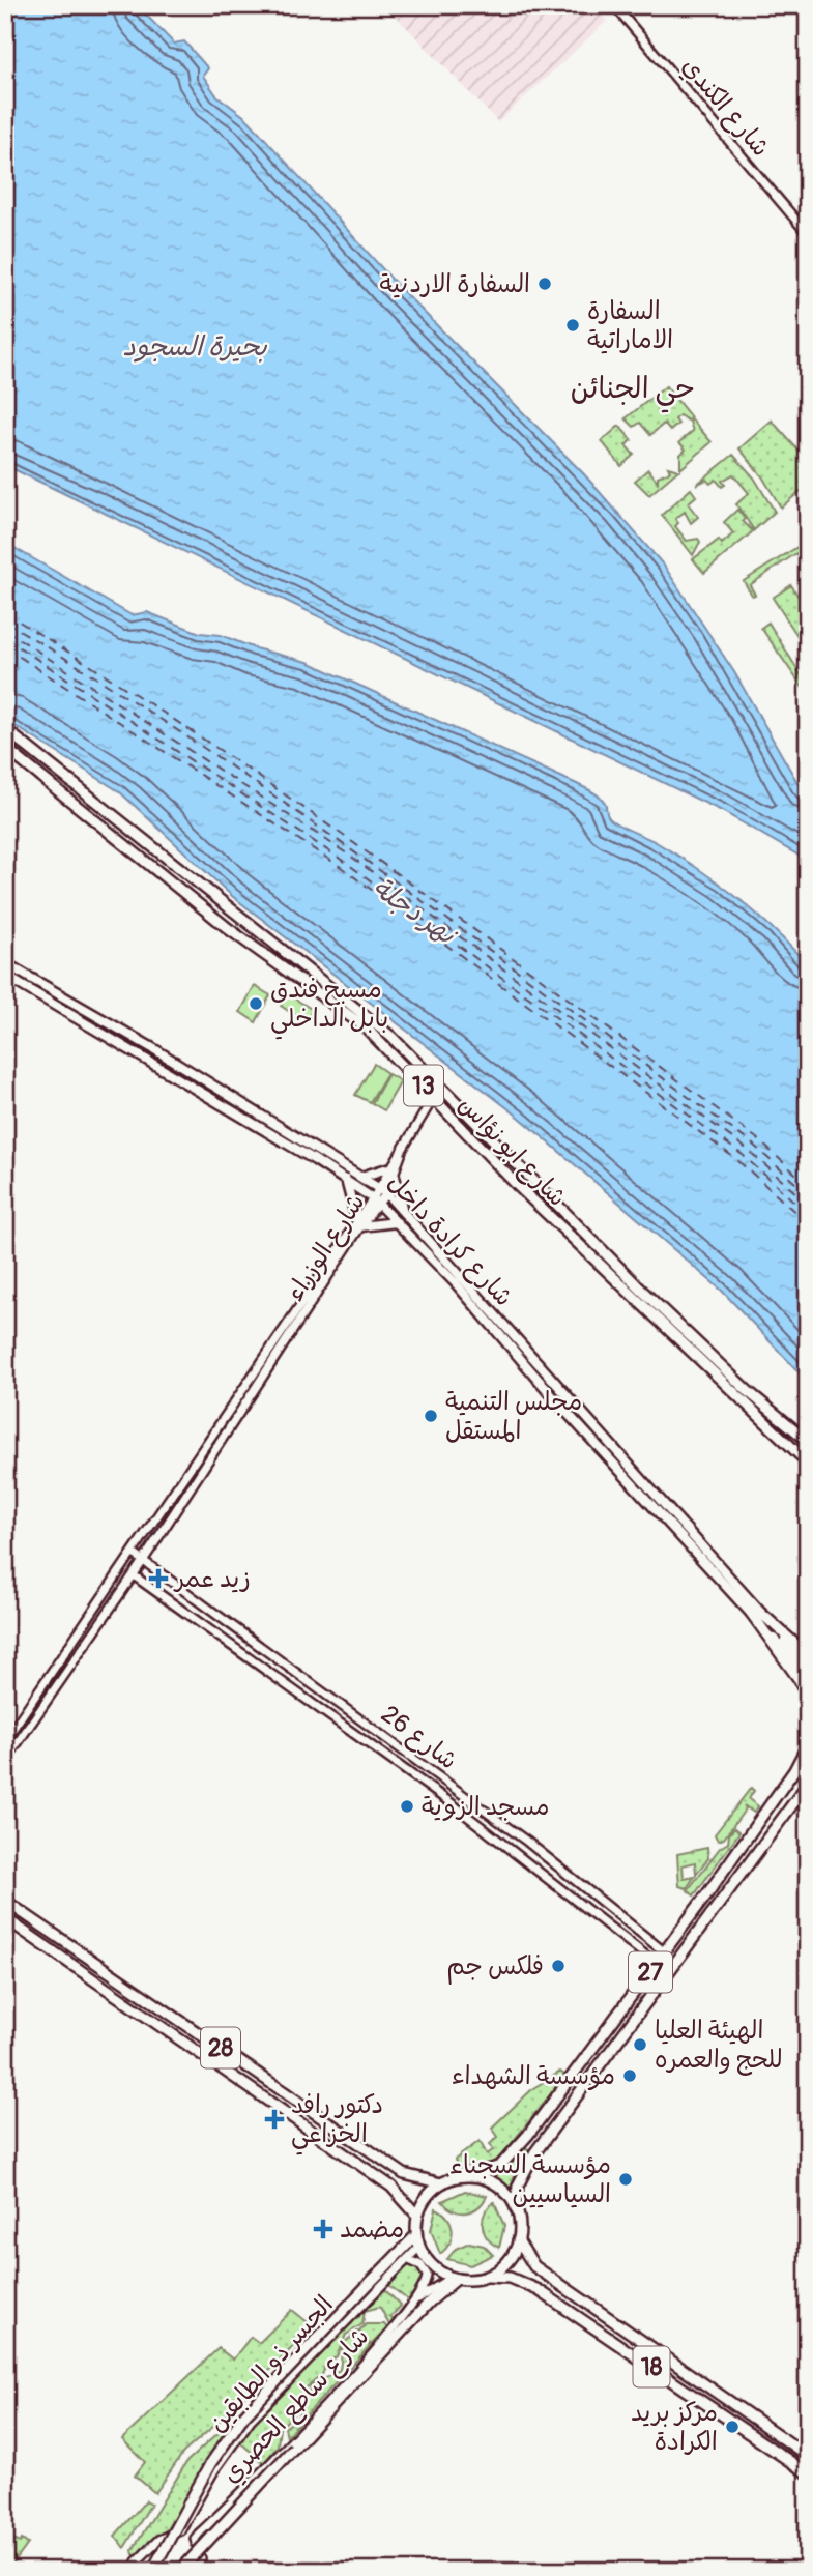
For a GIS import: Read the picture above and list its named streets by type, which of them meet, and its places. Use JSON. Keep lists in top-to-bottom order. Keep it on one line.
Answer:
{"streets":{"main road":["13","شارع ابو نؤاس","شارع كرادة داخل","27","28","الجسر ذو الطابقين","18"],"street":["شارع الكندي","شارع الوزراء","شارع 26","شارع ساطع الحصري"]},"crossings":[["شارع ابو نؤاس","شارع الوزراء"],["شارع كرادة داخل","شارع الوزراء"],["شارع الوزراء","شارع 26"],["شارع 26","27"],["27","28"],["27","الجسر ذو الطابقين"],["27","18"],["27","شارع ساطع الحصري"],["28","الجسر ذو الطابقين"],["28","18"],["28","شارع ساطع الحصري"],["الجسر ذو الطابقين","18"],["الجسر ذو الطابقين","شارع ساطع الحصري"],["18","شارع ساطع الحصري"]],"districts":["حي الجنائن"],"water":["بحيرة السجود","نهر دجلة"],"places":{"other":["السفارة الاردنية","السفارة الاماراتية","مسبح فندق بابل الداخلي","مجلس التنمية المستقل","مسجد الزوية","فلكس جم","الهيئة العليا للحج والعمره","مؤسسة الشهداء","مؤسسة السجناء السياسيين","مركز بريد الكرادة"],"health":["زيد عمر","دكتور رافد الخزاعي","مضمد"]}}
